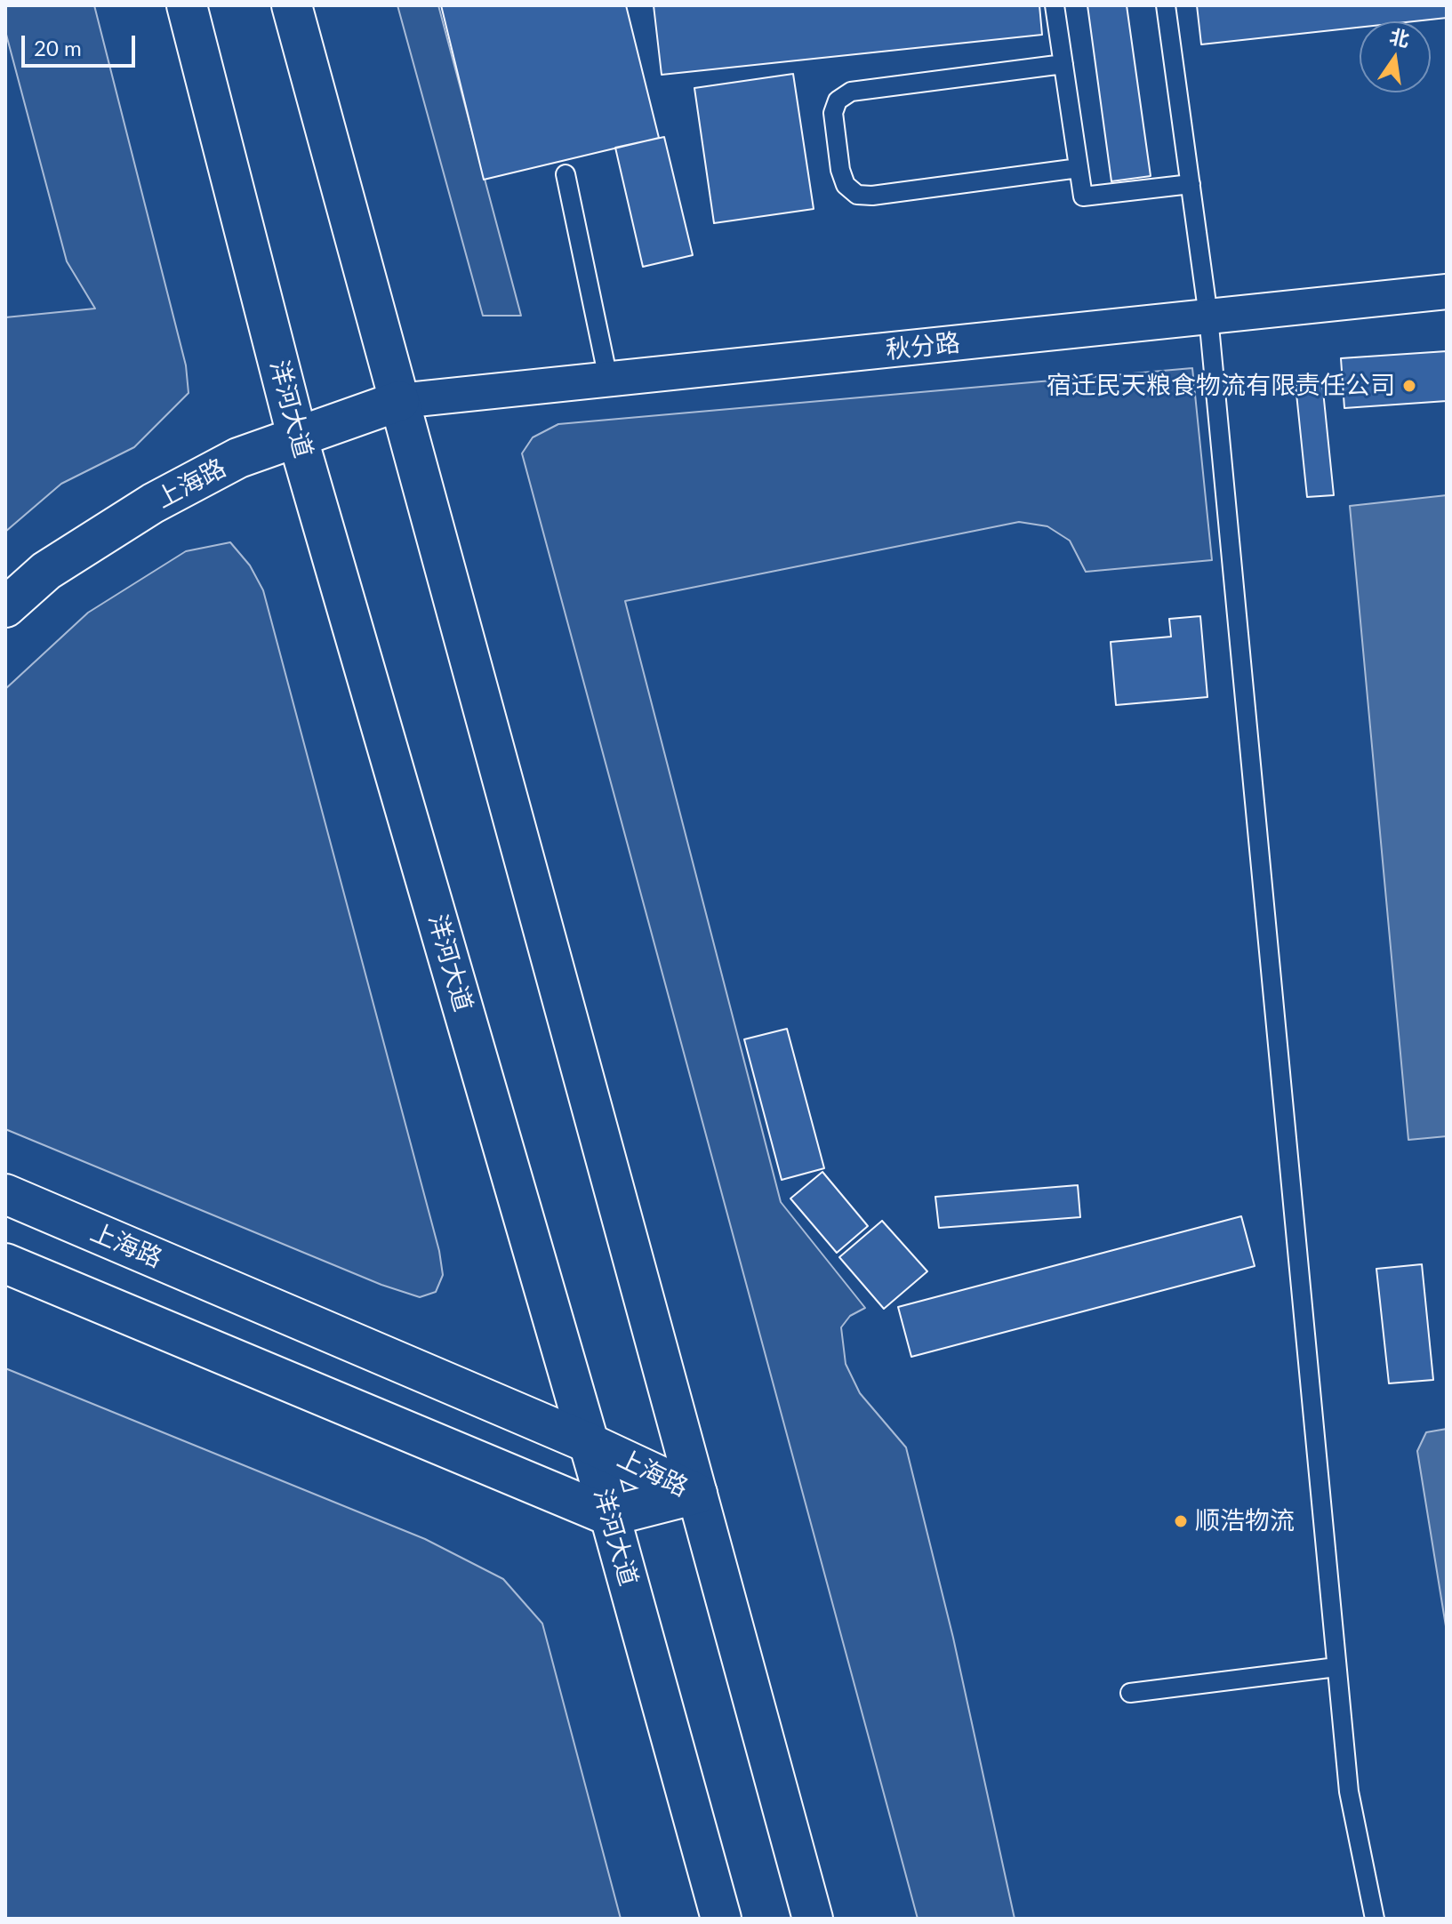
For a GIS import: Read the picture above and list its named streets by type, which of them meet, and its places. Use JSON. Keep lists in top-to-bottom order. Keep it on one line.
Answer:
{"streets":{"main road":["洋河大道","上海路"],"street":["秋分路"]},"crossings":[["秋分路","上海路"],["洋河大道","上海路"]],"places":["宿迁民天粮食物流有限责任公司","顺浩物流"],"scale_bar":"20 m","north":"top"}
